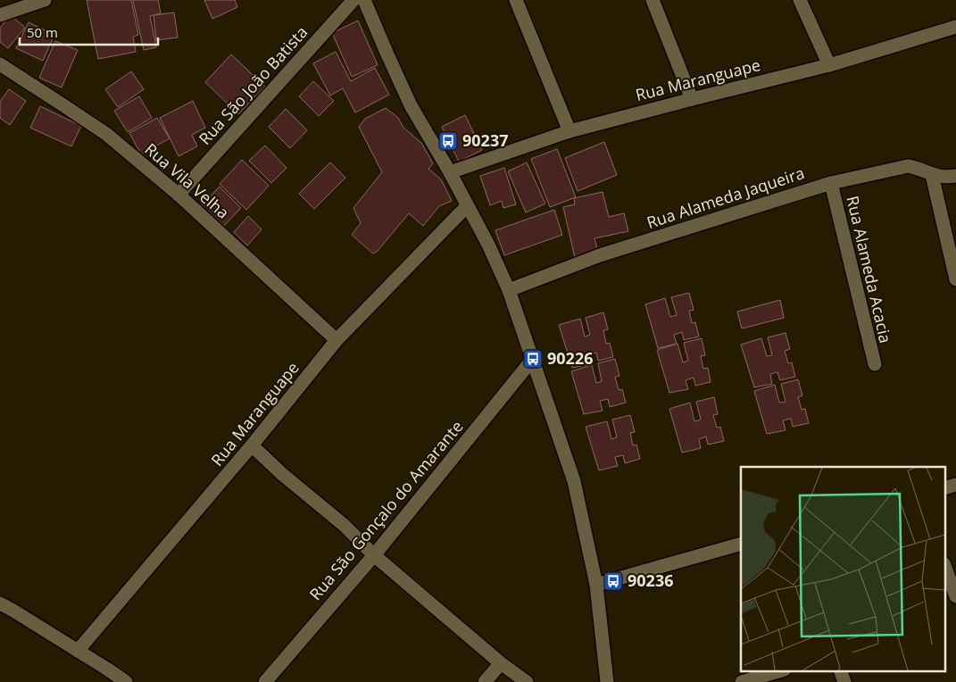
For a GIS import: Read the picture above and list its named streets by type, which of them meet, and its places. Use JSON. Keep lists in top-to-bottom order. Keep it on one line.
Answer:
{"streets":{"street":["Rua Maranguape","Rua São João Batista","Rua Vila Velha","Rua Alameda Jaqueira","Rua Alameda Acacia","Rua São Gonçalo do Amarante"]},"crossings":[["Rua Maranguape","Rua Vila Velha"],["Rua São João Batista","Rua Vila Velha"],["Rua Alameda Jaqueira","Rua Alameda Acacia"]],"places":{"bus stop":["90237","90226","90236"]},"scale_bar":"50 m"}
